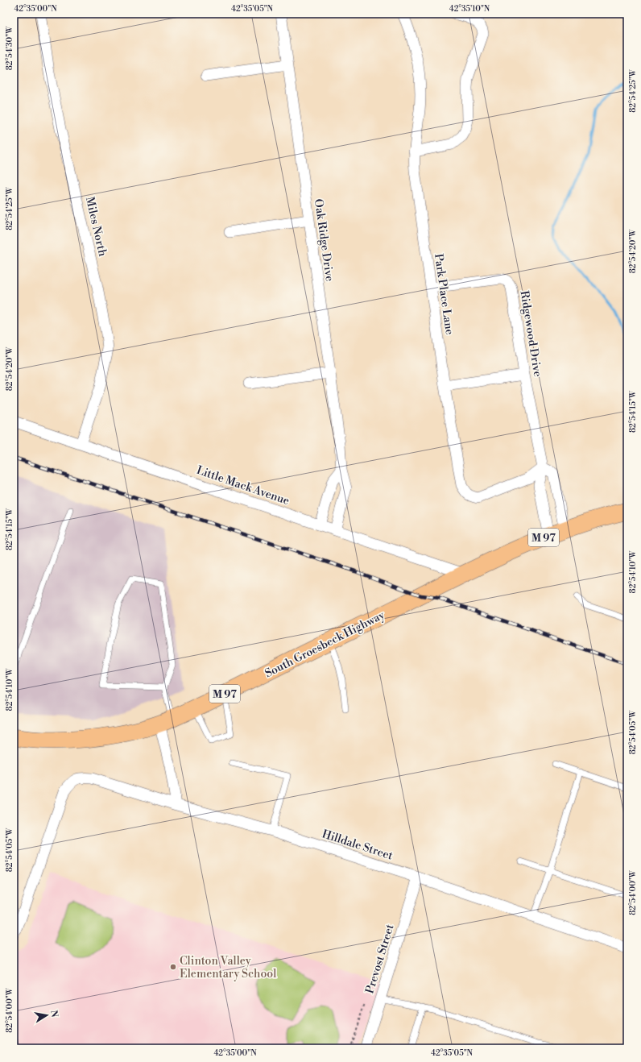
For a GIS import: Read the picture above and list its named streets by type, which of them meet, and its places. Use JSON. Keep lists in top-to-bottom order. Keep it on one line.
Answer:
{"streets":{"main road":["M 97","South Groesbeck Highway"],"street":["Miles North","Oak Ridge Drive","Park Place Lane","Ridgewood Drive","Little Mack Avenue","Hilldale Street","Prevost Street"]},"crossings":[["Miles North","Little Mack Avenue"],["Oak Ridge Drive","Little Mack Avenue"],["Park Place Lane","Ridgewood Drive"],["Ridgewood Drive","South Groesbeck Highway"],["Little Mack Avenue","South Groesbeck Highway"],["Hilldale Street","Prevost Street"]],"places":["Clinton Valley Elementary School"],"north":"right","coordinates":["42°35'00\"N","42°35'05\"N","42°35'10\"N","82°54'30\"W","82°54'25\"W","82°54'20\"W","82°54'15\"W","82°54'10\"W","82°54'05\"W","82°54'00\"W"]}
